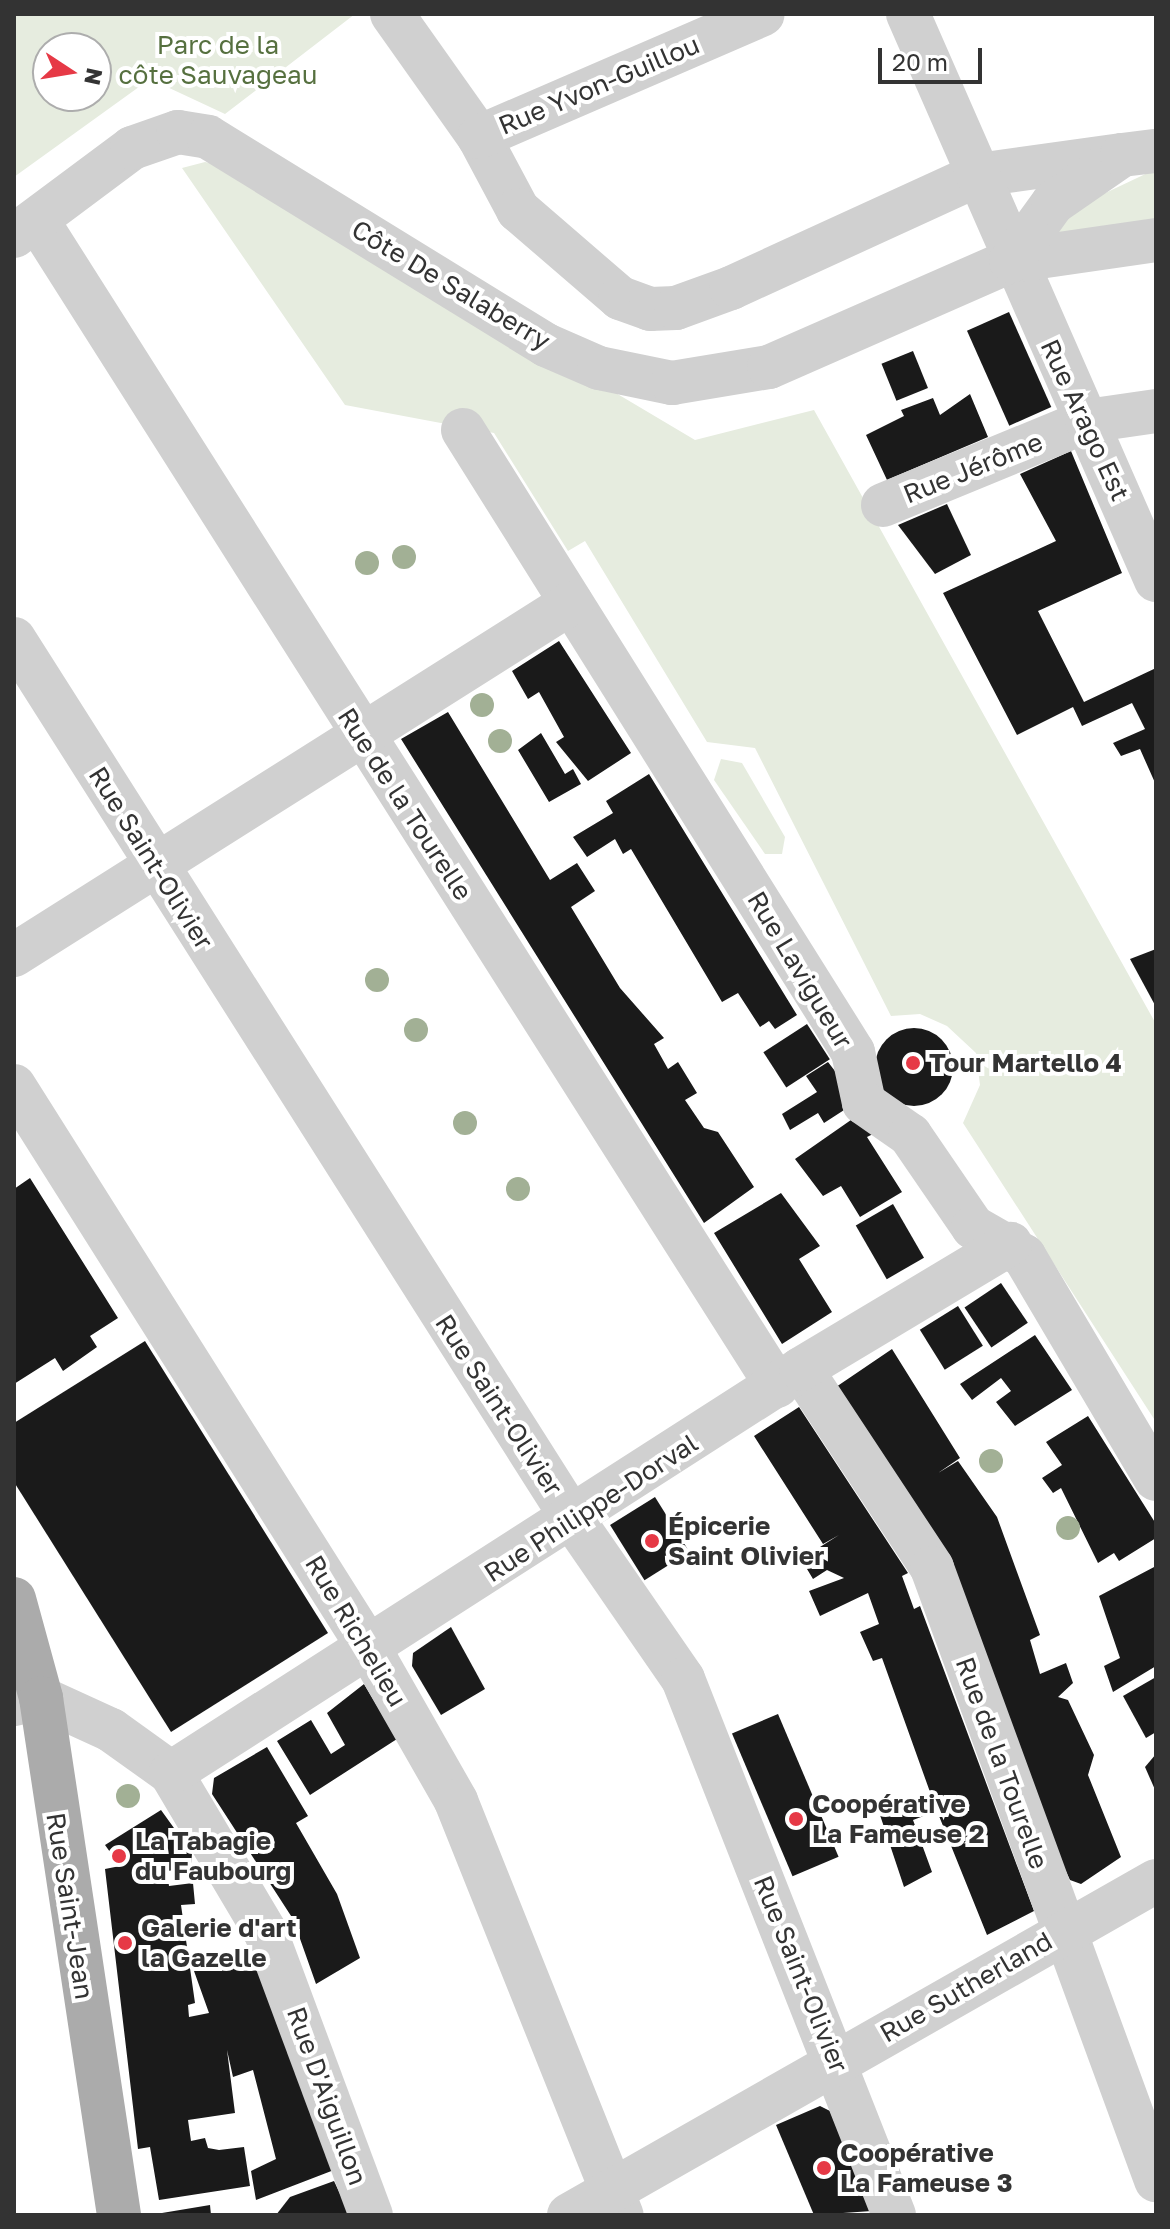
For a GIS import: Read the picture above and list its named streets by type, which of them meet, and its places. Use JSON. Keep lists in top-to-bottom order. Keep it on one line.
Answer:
{"streets":{"main road":["Rue Saint-Jean"],"street":["Rue Yvon-Guillou","Côte De Salaberry","Rue Arago Est","Rue Jérôme","Rue de la Tourelle","Rue Saint-Olivier","Rue Lavigueur","Rue Philippe-Dorval","Rue Richelieu","Rue Sutherland","Rue D'Aiguillon"]},"crossings":[["Côte De Salaberry","Rue Arago Est"],["Côte De Salaberry","Rue de la Tourelle"],["Rue Arago Est","Rue Jérôme"],["Rue de la Tourelle","Rue Philippe-Dorval"],["Rue de la Tourelle","Rue Sutherland"],["Rue Saint-Olivier","Rue Philippe-Dorval"],["Rue Saint-Olivier","Rue Sutherland"],["Rue Lavigueur","Rue Philippe-Dorval"],["Rue Philippe-Dorval","Rue Richelieu"],["Rue Philippe-Dorval","Rue D'Aiguillon"],["Rue Richelieu","Rue Sutherland"],["Rue Saint-Jean","Rue D'Aiguillon"]],"parks":["Parc de la côte Sauvageau"],"places":["Tour Martello 4","Épicerie Saint Olivier","Coopérative La Fameuse 2","La Tabagie du Faubourg","Galerie d'art la Gazelle","Coopérative La Fameuse 3"],"scale_bar":"20 m","north":"right"}
